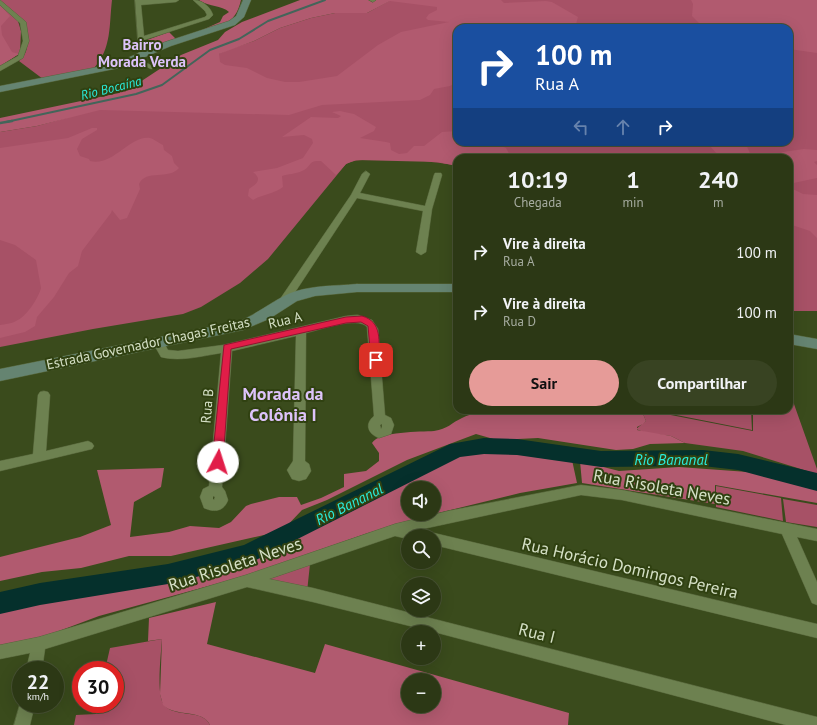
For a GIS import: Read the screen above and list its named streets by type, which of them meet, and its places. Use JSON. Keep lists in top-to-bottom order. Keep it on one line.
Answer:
{"streets":{"main road":["Estrada Governador Chagas Freitas"],"street":["Rua A","Rua B","Rua Risoleta Neves","Rua Horácio Domingos Pereira","Rua I"]},"crossings":[["Rua A","Estrada Governador Chagas Freitas"],["Rua A","Rua B"],["Rua Risoleta Neves","Rua I"]],"districts":["Bairro Morada Verda","Morada da Colônia I"],"water":["Rio Bocaína","Rio Bananal"],"page":{"turn":["100 m","Rua A"],"eta":["10:19","Chegada","1","min","240","m"],"list":[{"name":"Vire à direita","note":"Rua A","value":"100 m"},{"name":"Vire à direita","note":"Rua D","value":"100 m"}],"buttons":["Sair","Compartilhar"],"map_buttons":["+","−"],"speed":"22 km/h","limit":"30"}}
